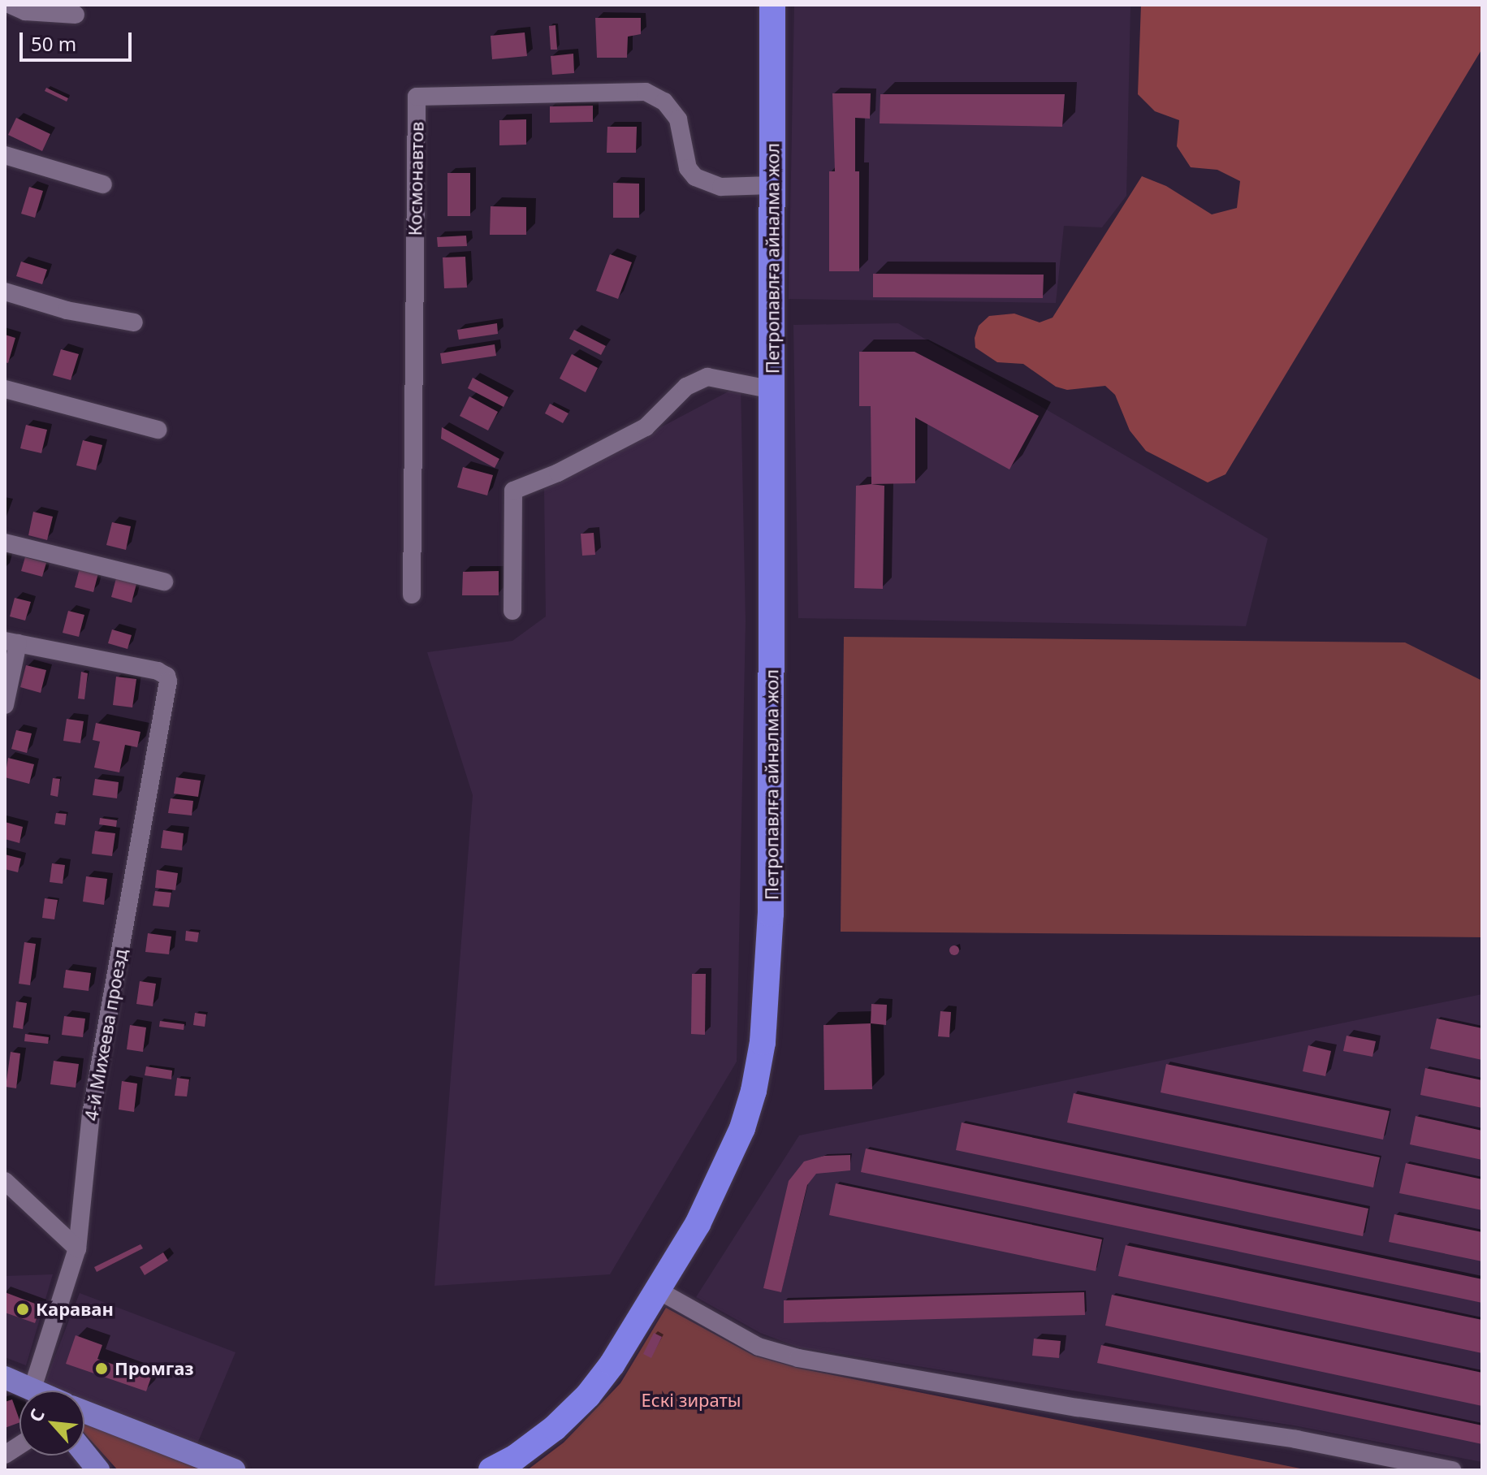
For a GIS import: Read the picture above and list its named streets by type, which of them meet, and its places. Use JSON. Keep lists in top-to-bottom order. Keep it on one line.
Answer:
{"streets":{"highway":["Петропавлға айналма жол"],"street":["Космонавтов","4-й Михеева проезд"]},"crossings":[["Космонавтов","Петропавлға айналма жол"]],"parks":["Ескі зираты"],"places":["Караван","Промгаз"],"scale_bar":"50 m","north":"top left"}
